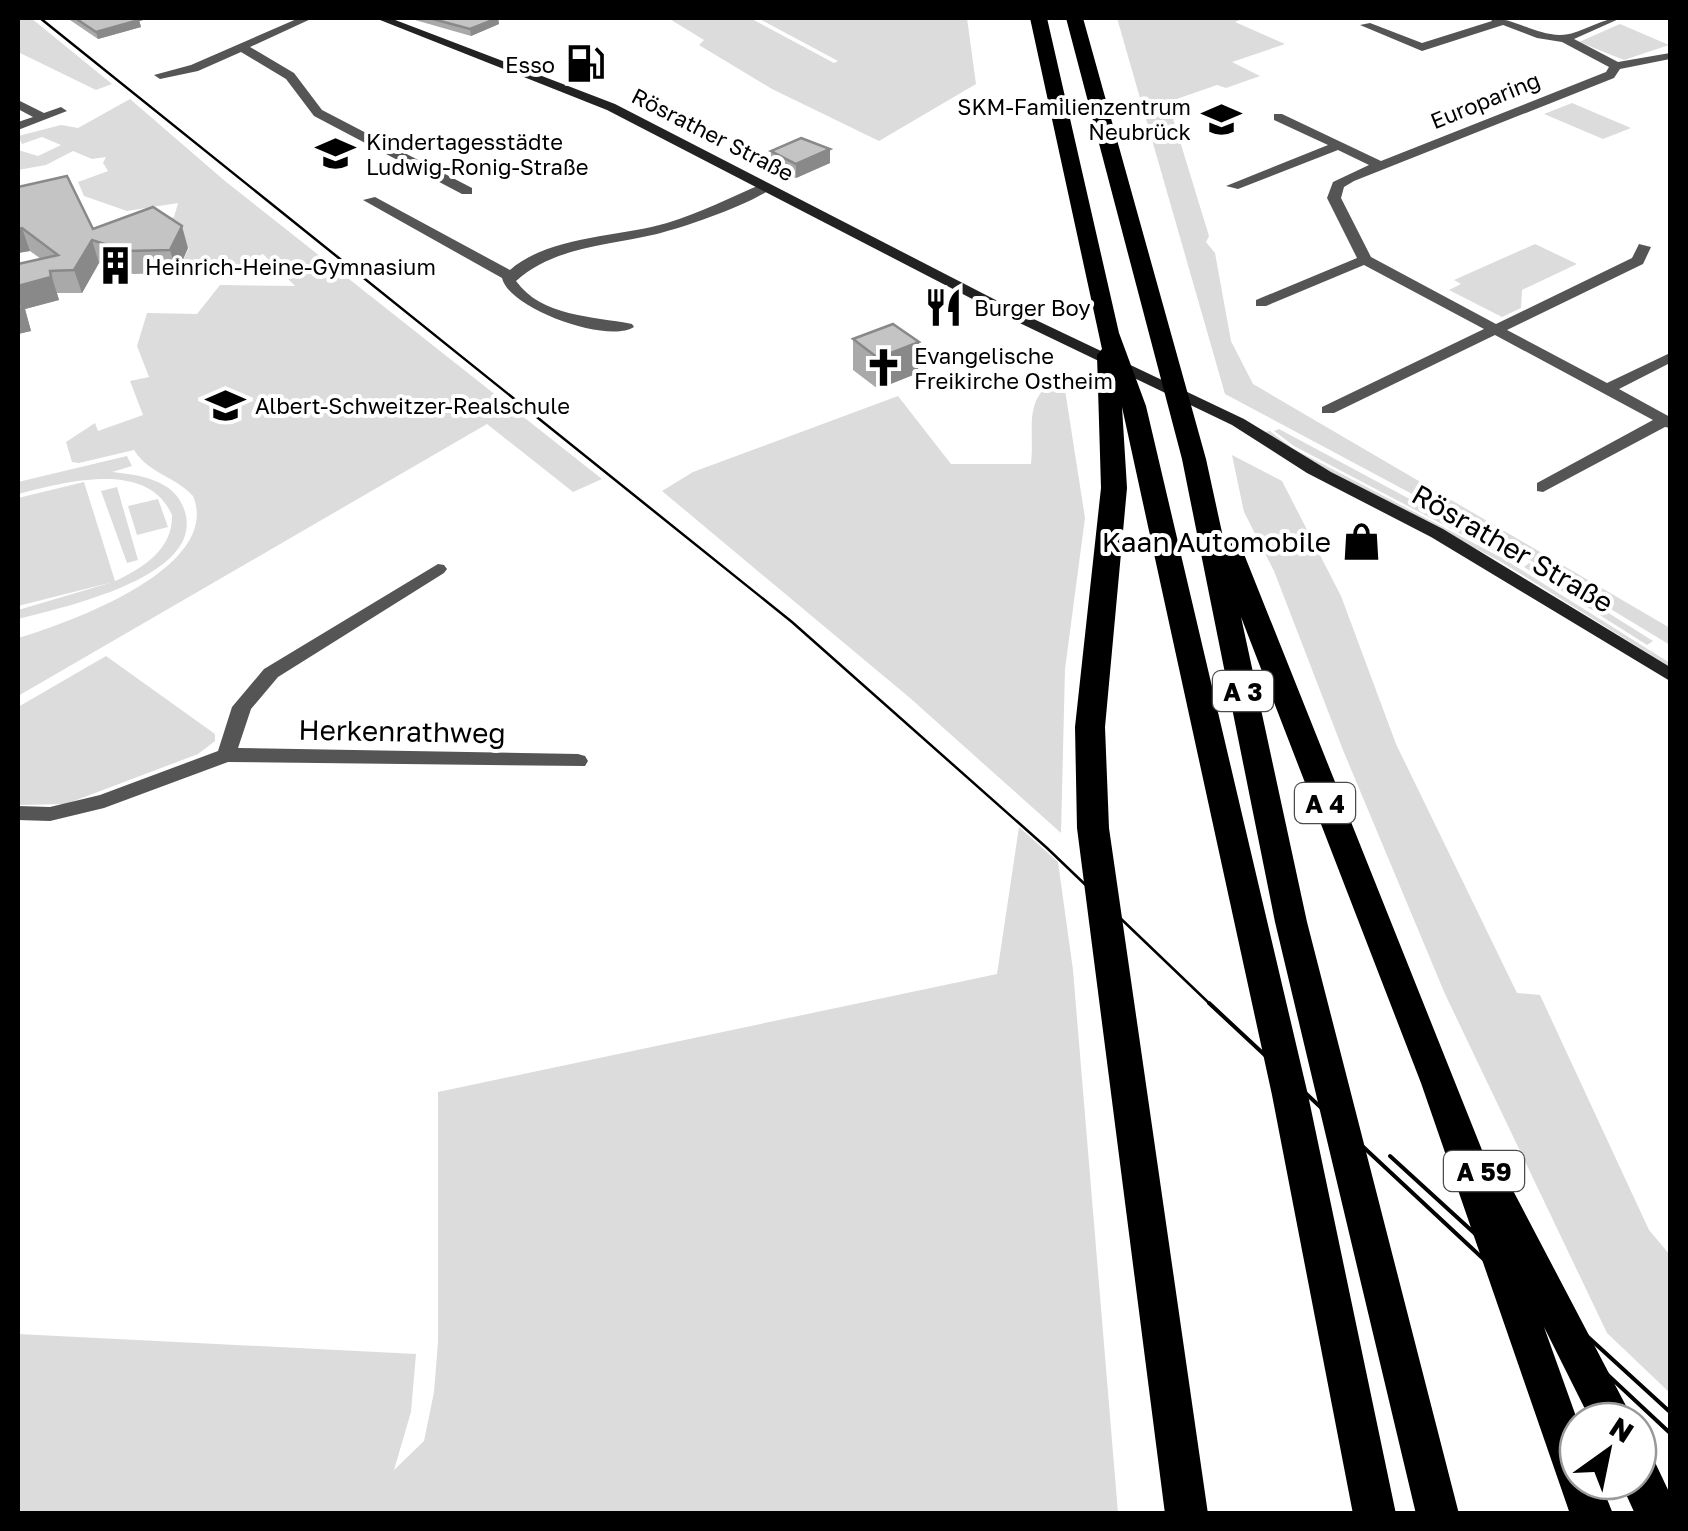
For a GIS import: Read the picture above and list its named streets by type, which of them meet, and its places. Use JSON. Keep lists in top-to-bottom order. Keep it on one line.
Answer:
{"streets":{"highway":["A 3","A 4","A 59"],"main road":["Rösrather Straße"],"street":["Europaring","Herkenrathweg"]},"crossings":[["A 3","A 4"],["A 4","A 59"]],"places":{"fuel station":["Esso"],"school or university":["SKM-Familienzentrum Neubrück","Kindertagesstädte Ludwig-Ronig-Straße","Albert-Schweitzer-Realschule"],"building":["Heinrich-Heine-Gymnasium"],"restaurant":["Burger Boy"],"church":["Evangelische Freikirche Ostheim"],"shop":["Kaan Automobile"]},"north":"top right"}
